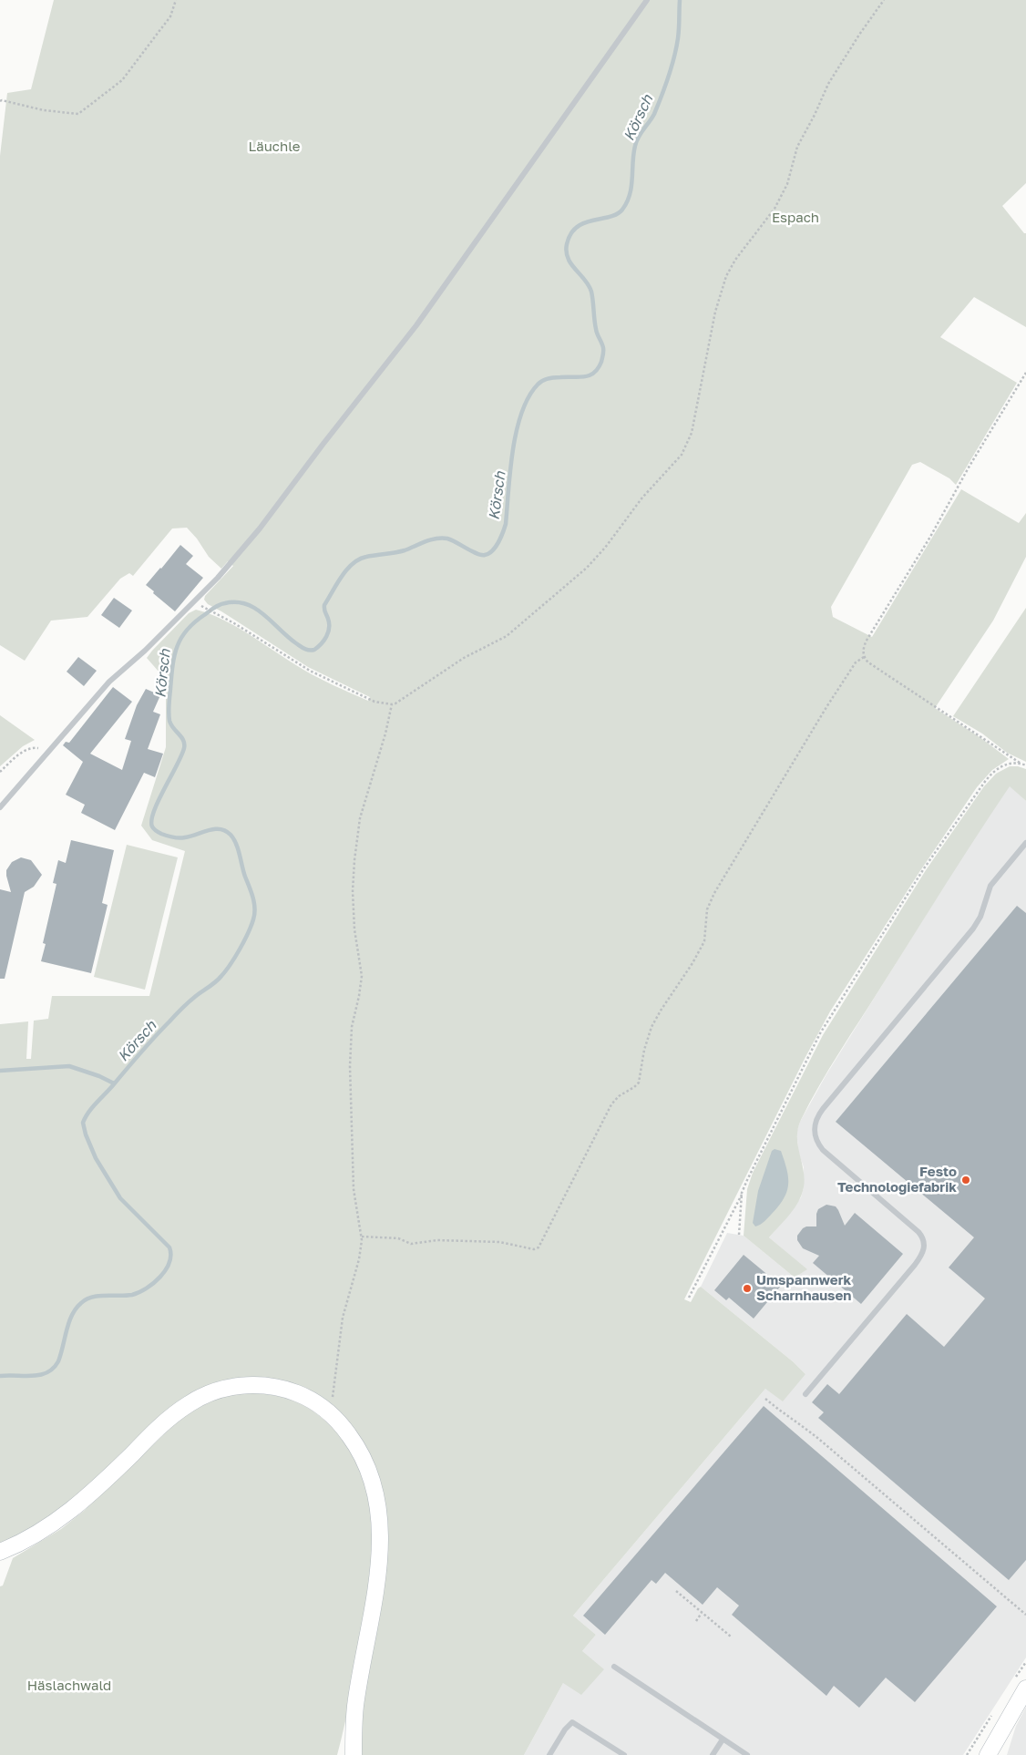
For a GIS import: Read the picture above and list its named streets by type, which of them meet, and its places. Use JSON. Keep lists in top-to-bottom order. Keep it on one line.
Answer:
{"water":["Körsch"],"parks":["Läuchle","Espach","Häslachwald"],"places":["Festo Technologiefabrik","Umspannwerk Scharnhausen"]}
